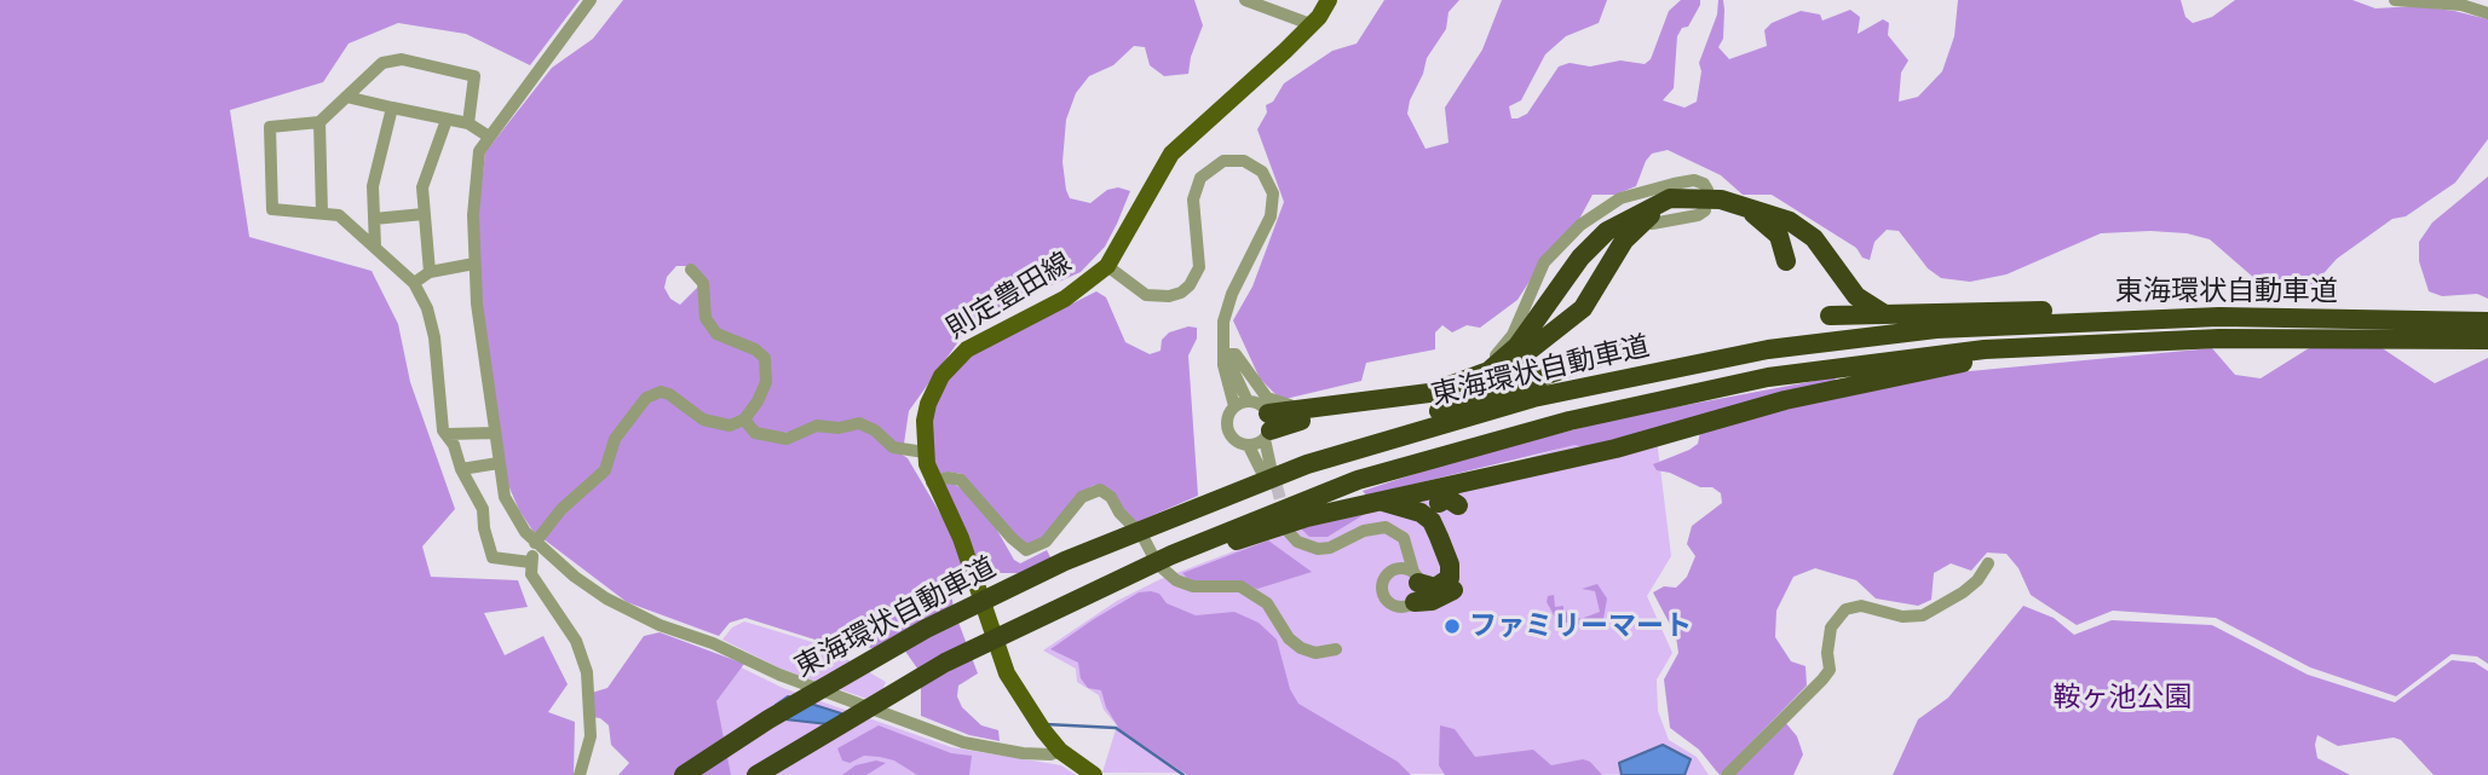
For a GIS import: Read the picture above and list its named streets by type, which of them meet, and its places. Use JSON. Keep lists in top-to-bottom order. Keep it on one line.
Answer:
{"streets":{"highway":["東海環状自動車道"],"main road":["則定豊田線"]},"parks":["鞍ヶ池公園"],"places":["ファミリーマート"]}
